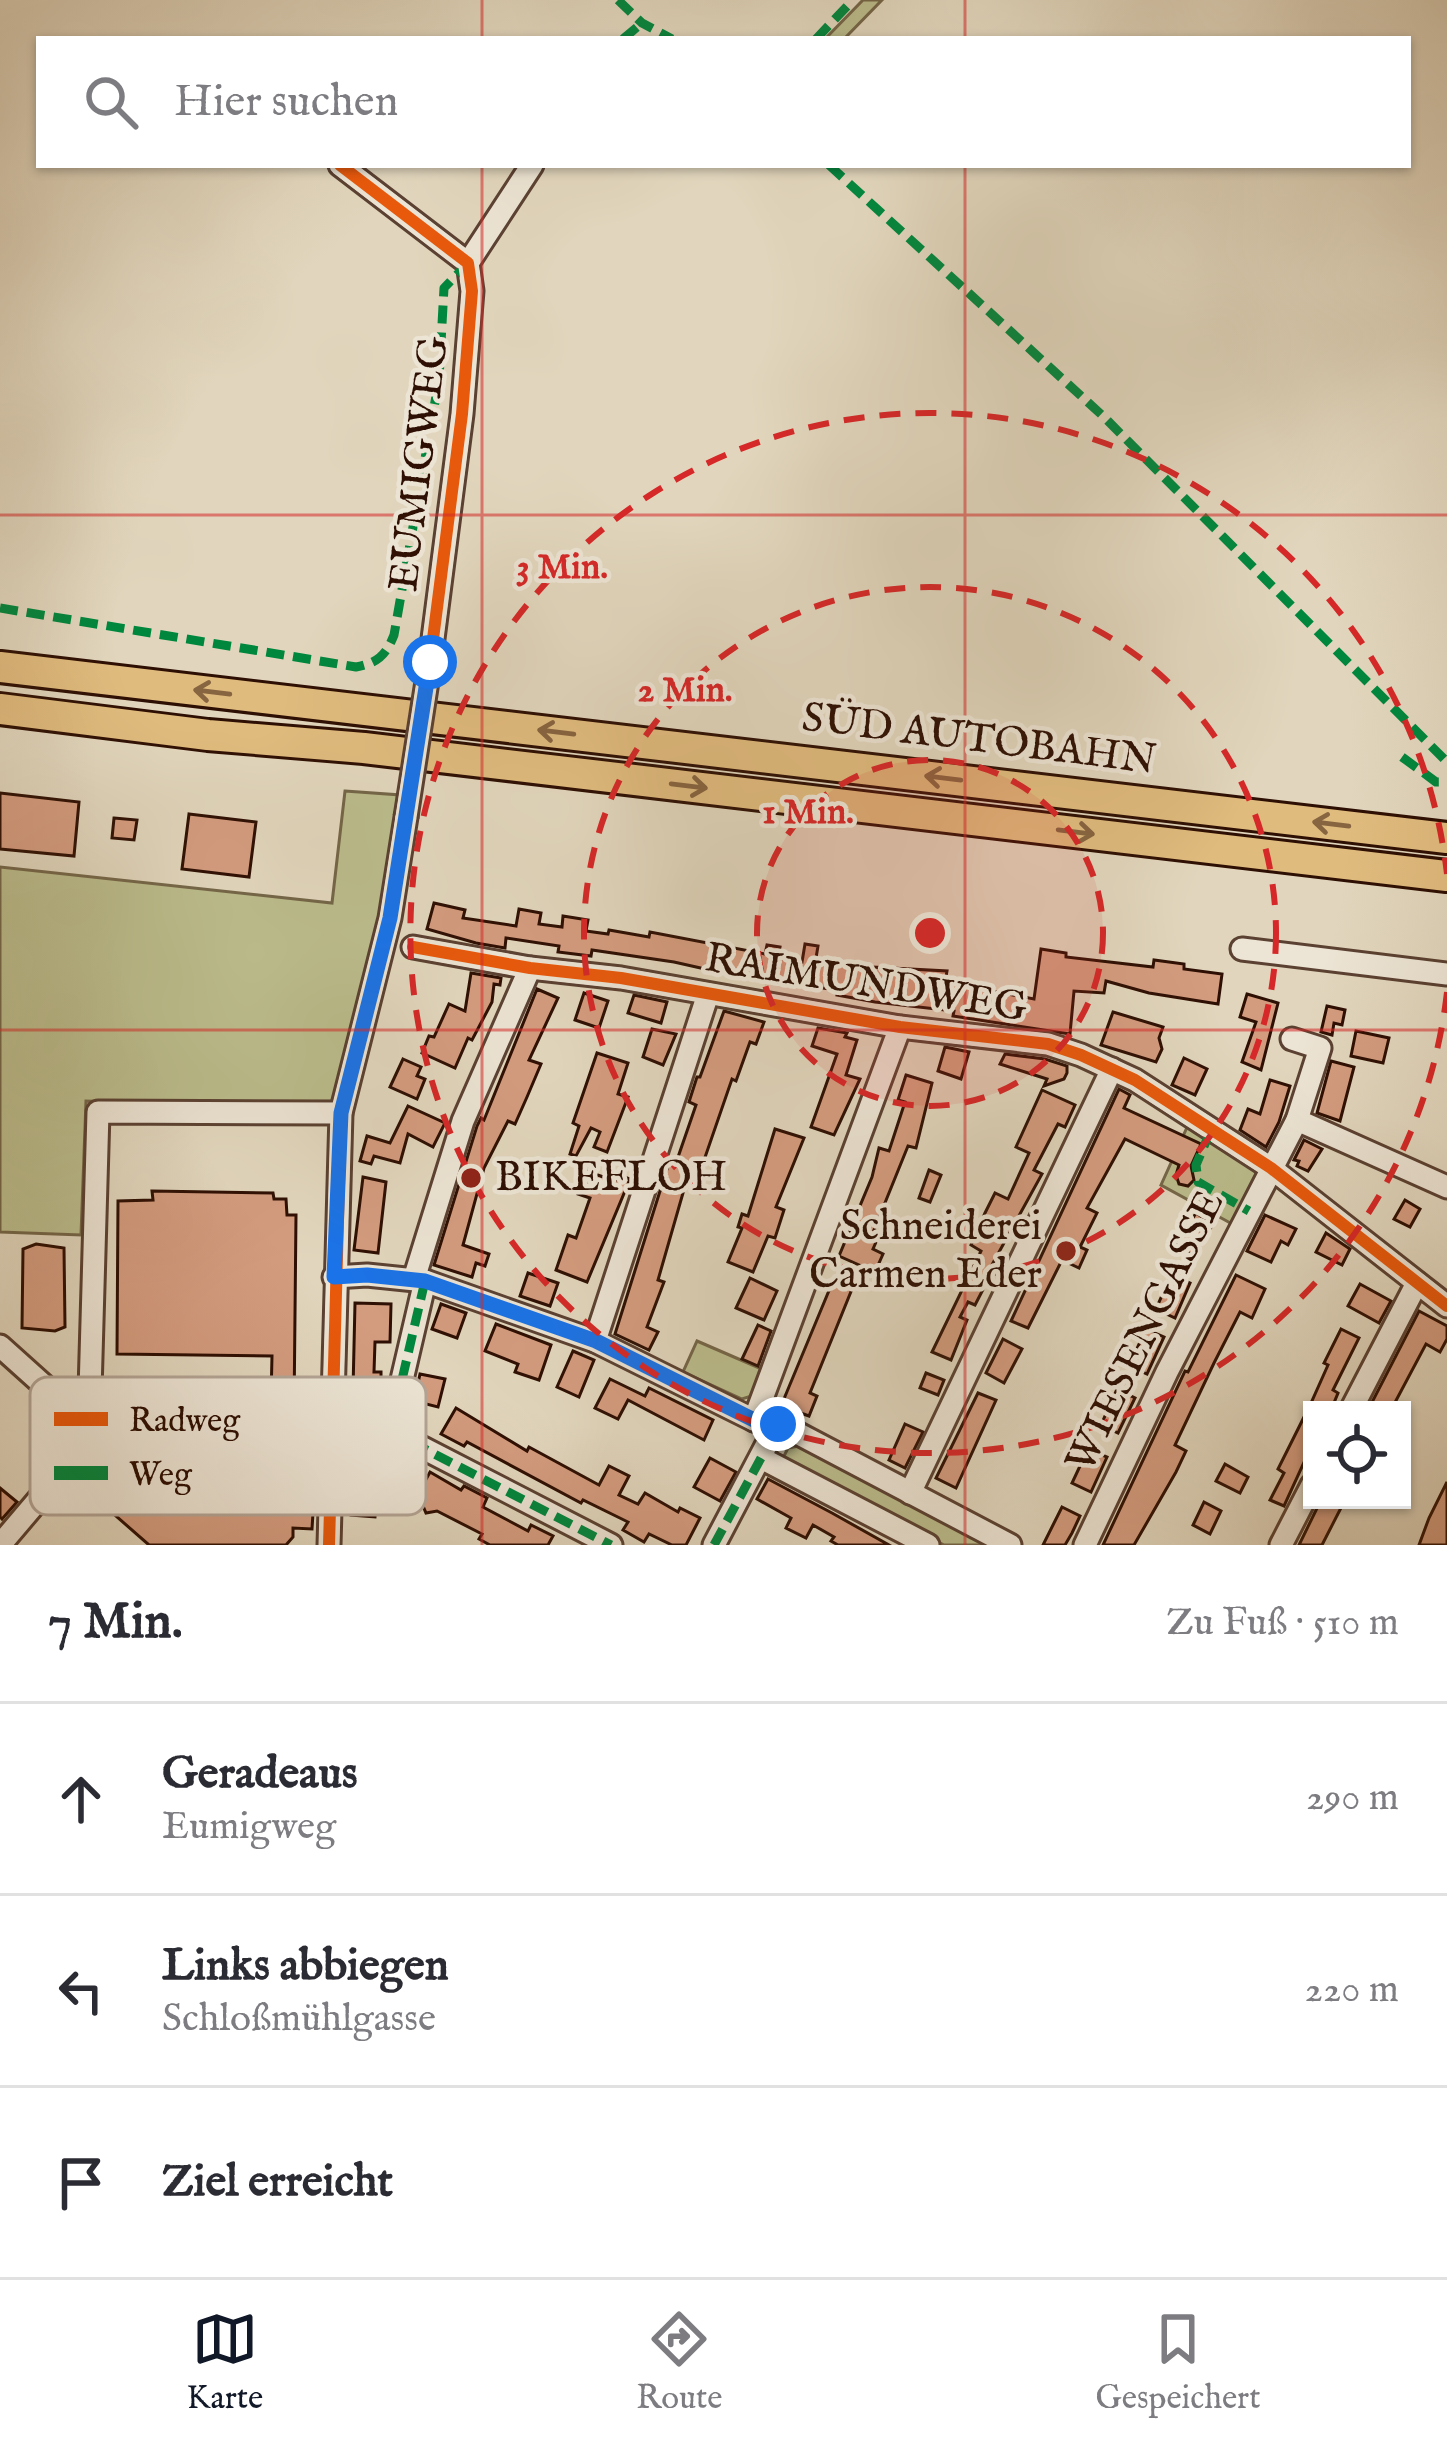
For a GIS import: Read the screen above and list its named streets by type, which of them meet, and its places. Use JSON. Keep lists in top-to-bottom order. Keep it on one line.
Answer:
{"streets":{"highway":["SÜD AUTOBAHN"],"street":["EUMIGWEG","RAIMUNDWEG","WIESENGASSE"]},"crossings":[["RAIMUNDWEG","WIESENGASSE"]],"places":["BIKEFLOH","Schneiderei Carmen Eder"],"legend":["Radweg","Weg"],"page":{"search":"Hier suchen","heading":["7 Min.","Zu Fuß · 510 m"],"list":[["Geradeaus","Eumigweg","290 m"],["Links abbiegen","Schloßmühlgasse","220 m"],"Ziel erreicht"],"nav":["Karte","Route","Gespeichert"]},"rings":["3 Min.","2 Min.","1 Min."]}
